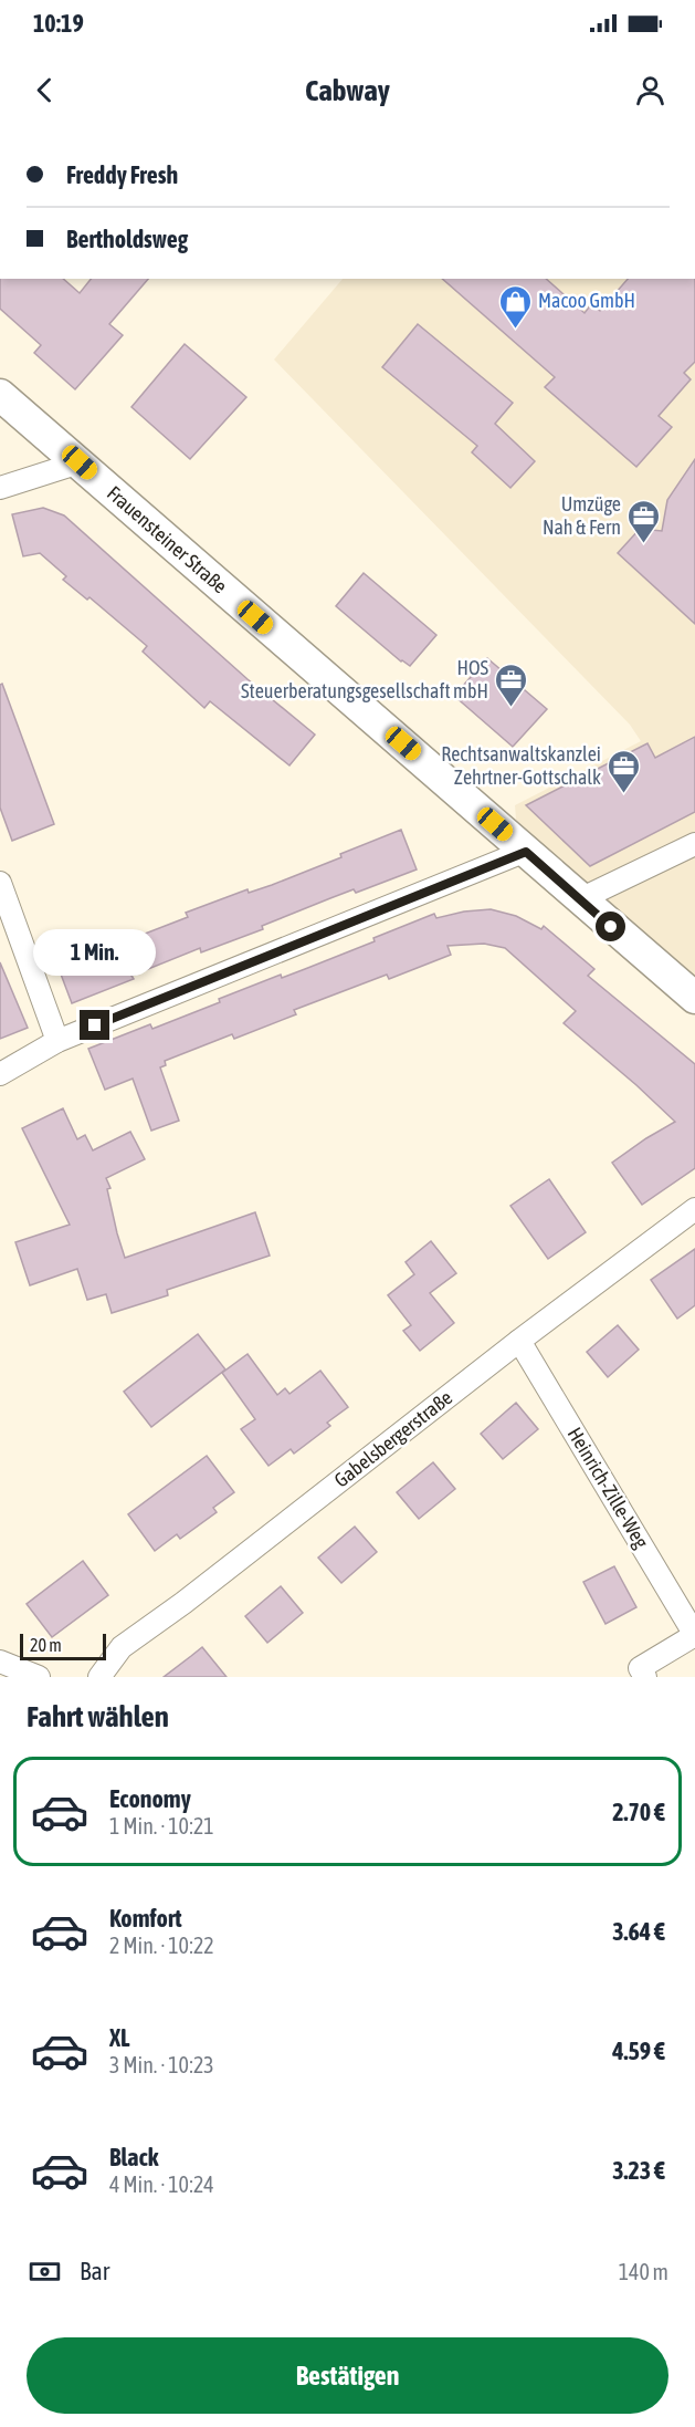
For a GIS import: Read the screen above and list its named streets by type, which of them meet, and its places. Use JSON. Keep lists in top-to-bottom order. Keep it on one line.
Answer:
{"streets":{"main road":["Frauensteiner Straße"],"street":["Gabelsbergerstraße","Heinrich-Zille-Weg"]},"crossings":[["Gabelsbergerstraße","Heinrich-Zille-Weg"]],"places":{"shop":["Macoo GmbH"],"office":["Umzüge Nah & Fern","HOS Steuerberatungsgesellschaft mbH","Rechtsanwaltskanzlei Zehrtner-Gottschalk"]},"scale_bar":"20 m","page":{"status":"10:19","header":"Cabway","banner":["Freddy Fresh","Bertholdsweg"],"bubble":"1 Min.","scale":"20 m","heading":"Fahrt wählen","list":[{"name":"Economy","note":"1 Min. · 10:21","value":"2.70 €"},{"name":"Komfort","note":"2 Min. · 10:22","value":"3.64 €"},{"name":"XL","note":"3 Min. · 10:23","value":"4.59 €"},{"name":"Black","note":"4 Min. · 10:24","value":"3.23 €"}],"pay":["Bar","140 m"],"buttons":"Bestätigen"}}
